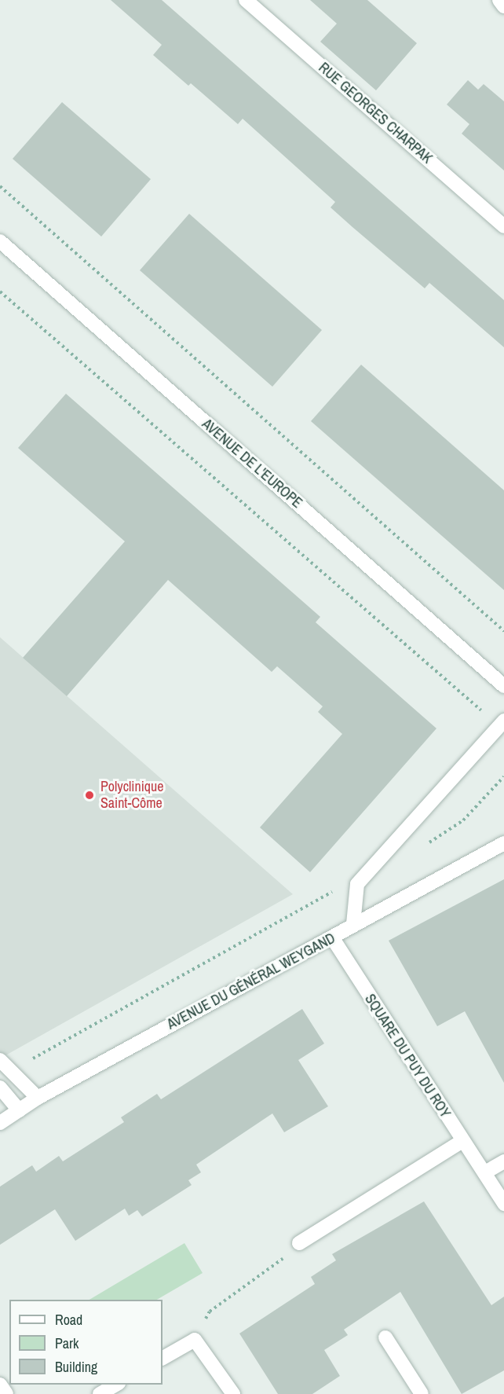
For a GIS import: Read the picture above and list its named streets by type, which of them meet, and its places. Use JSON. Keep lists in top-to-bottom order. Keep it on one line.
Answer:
{"streets":{"street":["RUE GEORGES CHARPAK","AVENUE DE L'EUROPE","AVENUE DU GÉNÉRAL WEYGAND","SQUARE DU PUY DU ROY"]},"crossings":[["AVENUE DU GÉNÉRAL WEYGAND","SQUARE DU PUY DU ROY"]],"places":["Polyclinique Saint-Côme"],"legend":["Road","Park","Building"]}
